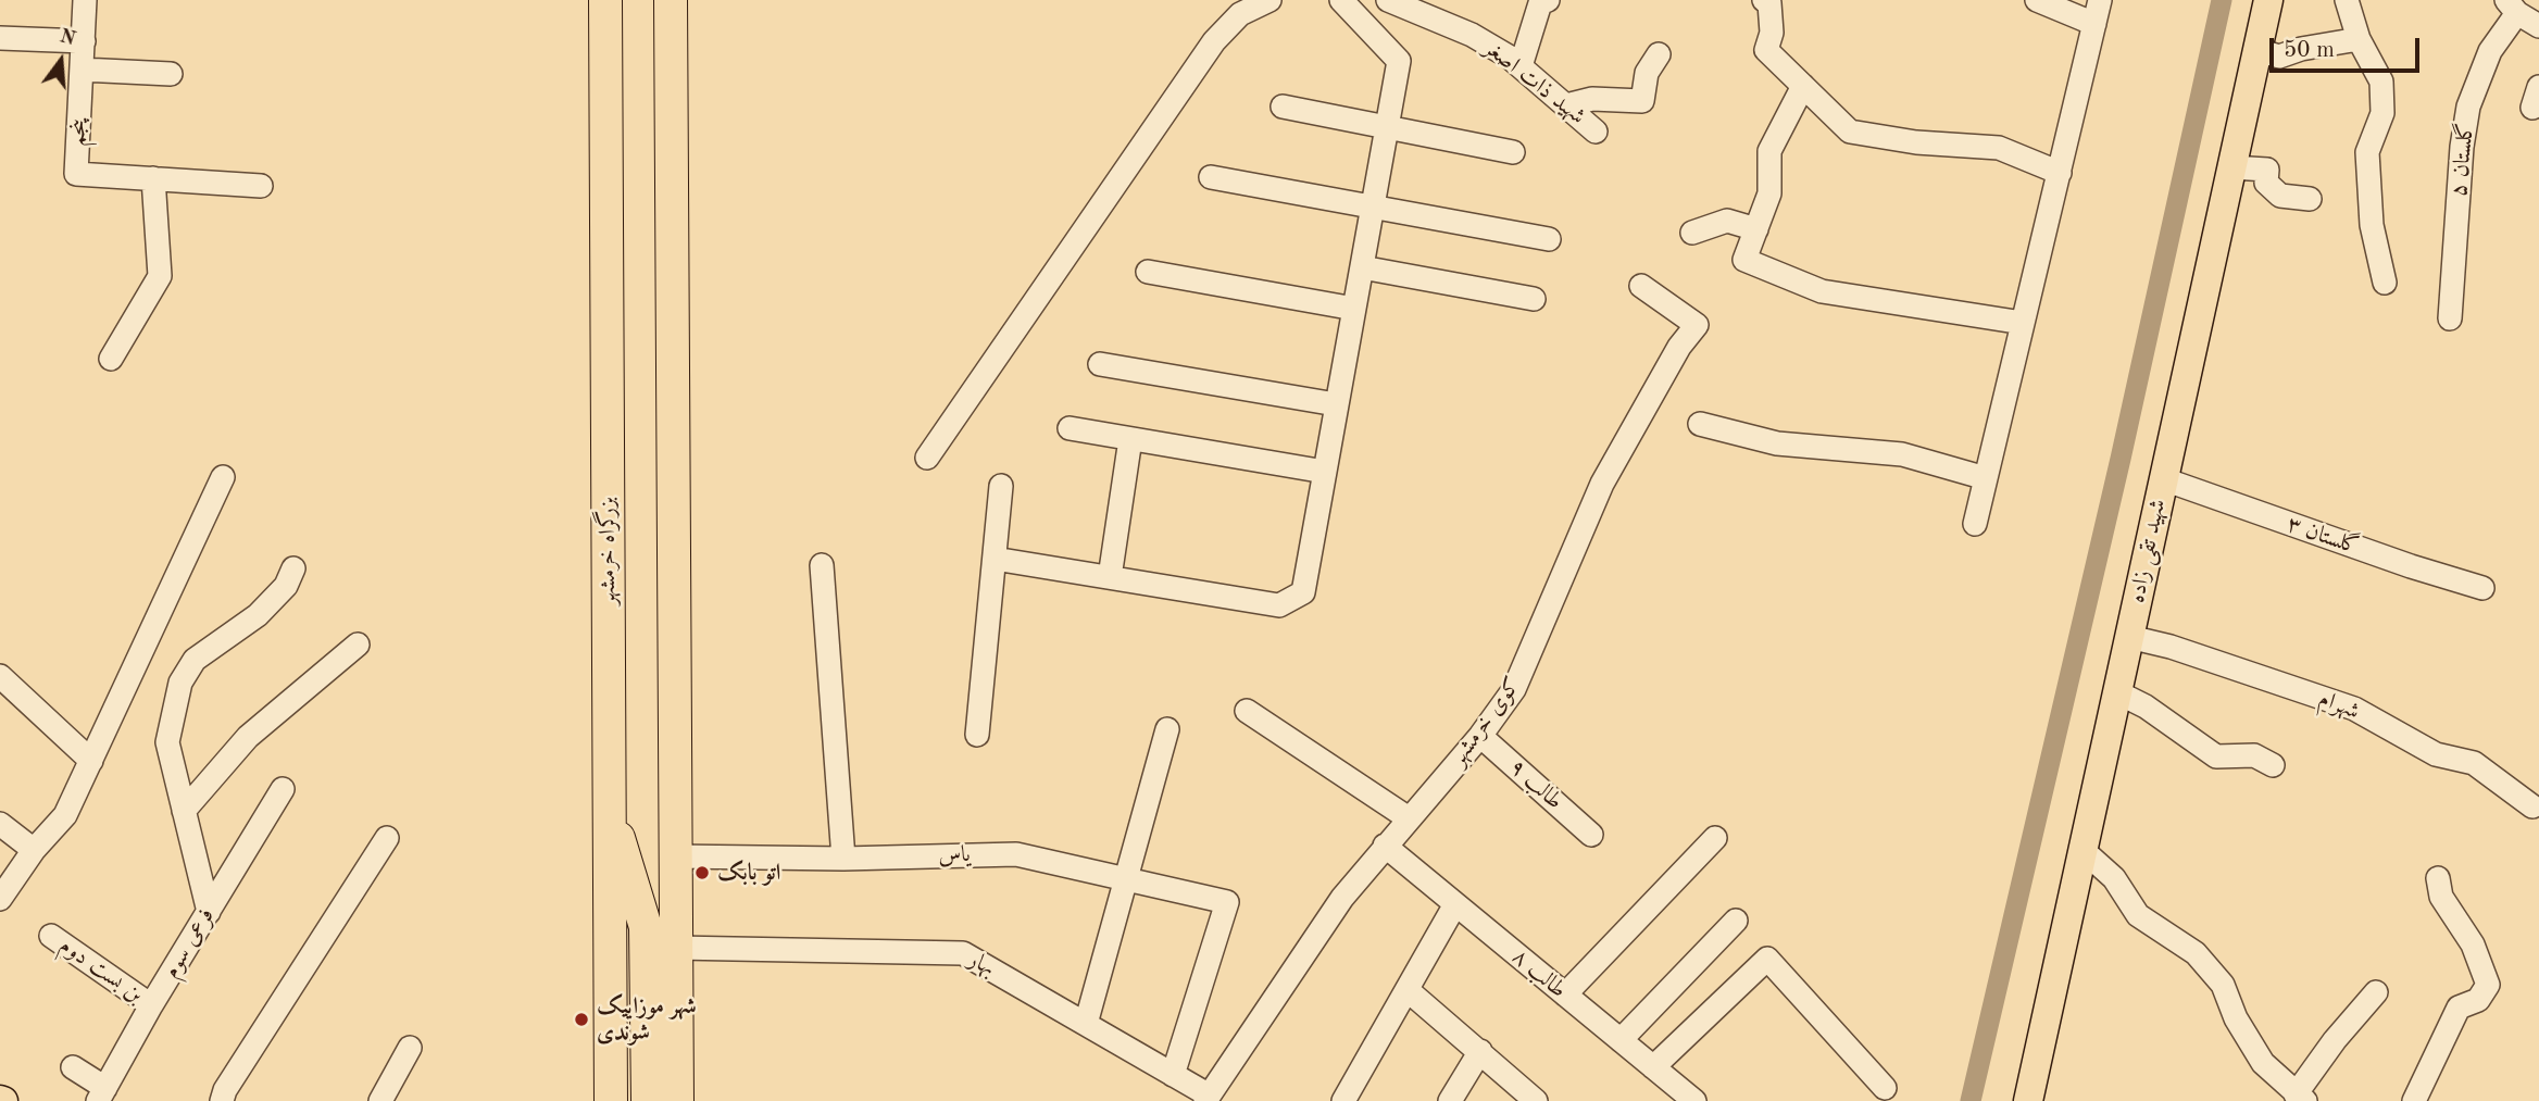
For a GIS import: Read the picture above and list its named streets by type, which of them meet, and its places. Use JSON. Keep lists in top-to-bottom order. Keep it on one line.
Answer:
{"streets":{"highway":["بزرگراه خرمشهر"],"main road":["شهید تقی زاده"],"street":["شهید ذات اصغر","پنجم","گلستان ۵","گلستان ۳","شهرام","کوی خرمشهر","طالب ۹","یاس","فرعی سوم","بهار","بن بست دوم","طالب ۸"]},"crossings":[["گلستان ۳","شهید تقی زاده"],["شهید تقی زاده","شهرام"],["کوی خرمشهر","طالب ۹"],["کوی خرمشهر","بهار"],["کوی خرمشهر","طالب ۸"],["یاس","بهار"],["فرعی سوم","بن بست دوم"]],"places":["اتو بابک","شهر موزاییک شوندی"],"scale_bar":"50 m","north":"top"}
